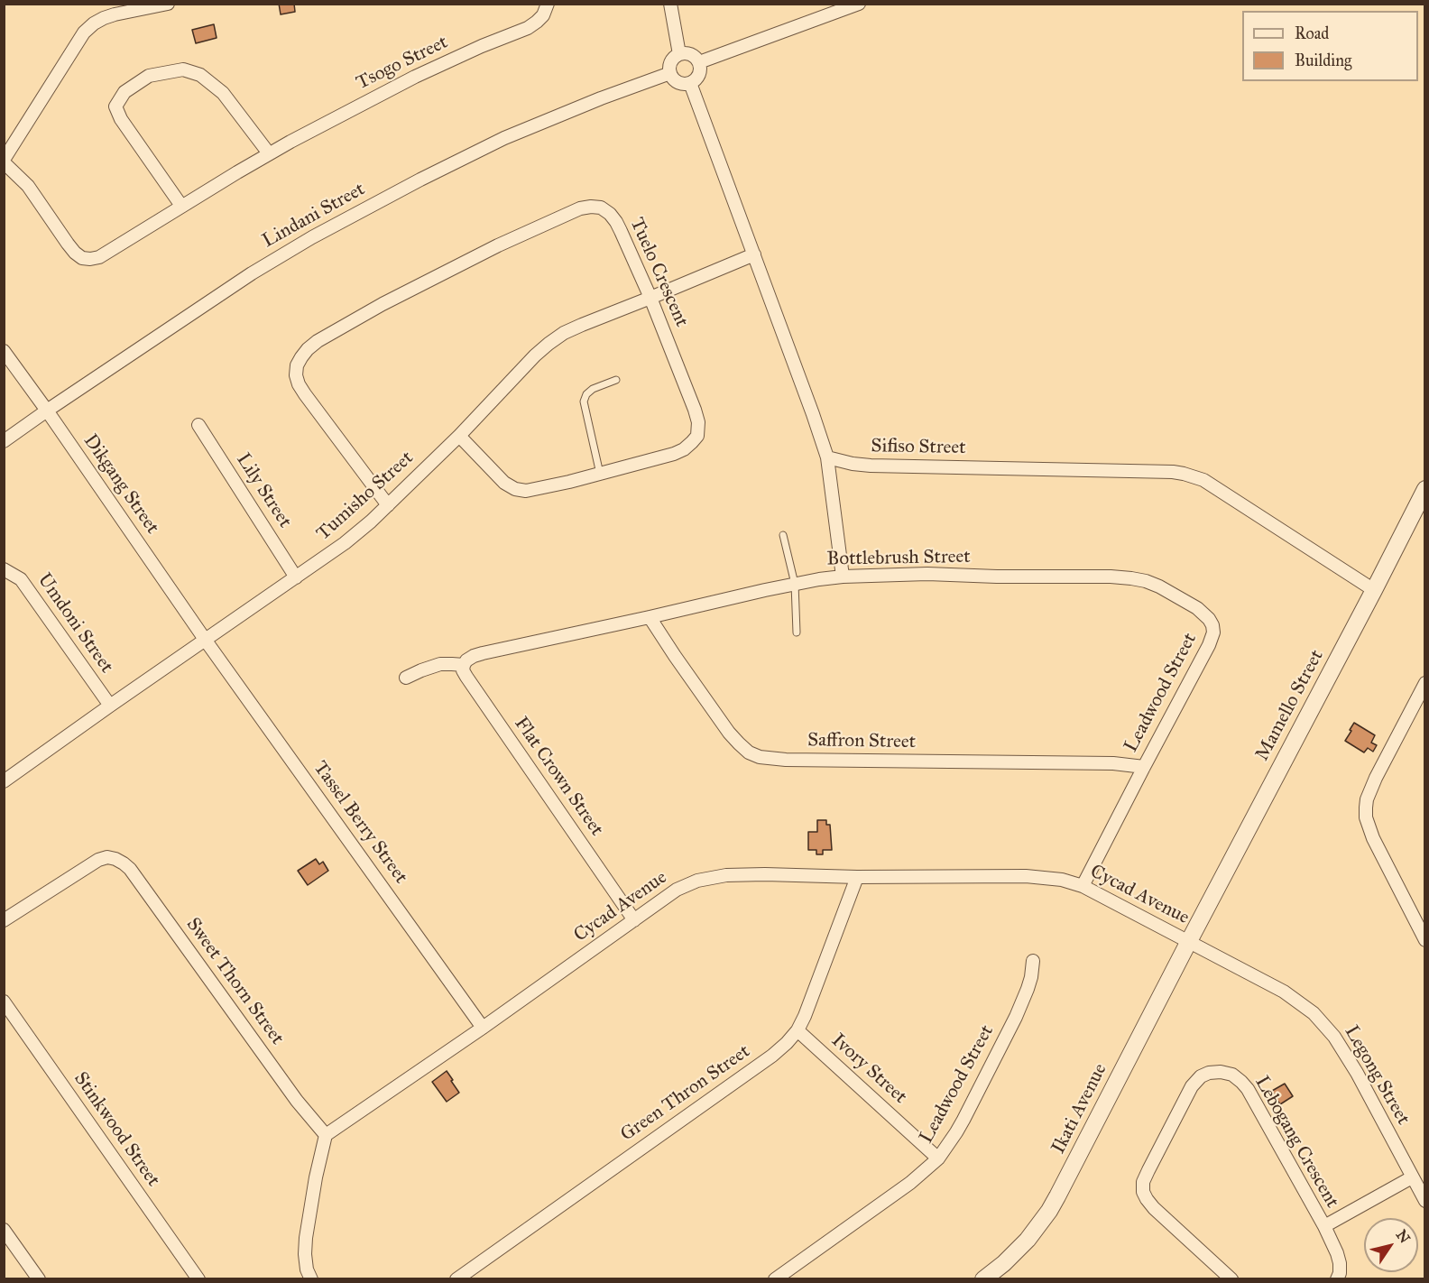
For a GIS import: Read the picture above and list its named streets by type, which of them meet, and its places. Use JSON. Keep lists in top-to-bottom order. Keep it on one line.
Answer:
{"streets":{"street":["Tsogo Street","Lindani Street","Tuelo Crescent","Sifiso Street","Dikgang Street","Lily Street","Tumisho Street","Bottlebrush Street","Umdoni Street","Leadwood Street","Mamello Street","Saffron Street","Flat Crown Street","Tassel Berry Street","Cycad Avenue","Sweet Thorn Street","Ivory Street","Legong Street","Green Thron Street","Ikati Avenue","Stinkwood Street","Lebogang Crescent"]},"crossings":[["Lindani Street","Dikgang Street"],["Tuelo Crescent","Tumisho Street"],["Sifiso Street","Mamello Street"],["Dikgang Street","Tumisho Street"],["Dikgang Street","Tassel Berry Street"],["Lily Street","Tumisho Street"],["Tumisho Street","Umdoni Street"],["Tumisho Street","Tassel Berry Street"],["Bottlebrush Street","Leadwood Street"],["Bottlebrush Street","Saffron Street"],["Bottlebrush Street","Flat Crown Street"],["Leadwood Street","Saffron Street"],["Leadwood Street","Cycad Avenue"],["Leadwood Street","Ivory Street"],["Mamello Street","Cycad Avenue"],["Mamello Street","Legong Street"],["Mamello Street","Ikati Avenue"],["Flat Crown Street","Cycad Avenue"],["Tassel Berry Street","Cycad Avenue"],["Cycad Avenue","Sweet Thorn Street"],["Cycad Avenue","Legong Street"],["Cycad Avenue","Green Thron Street"],["Cycad Avenue","Ikati Avenue"],["Ivory Street","Green Thron Street"],["Legong Street","Ikati Avenue"],["Legong Street","Lebogang Crescent"]],"legend":["Road","Building"],"north":"top right"}
